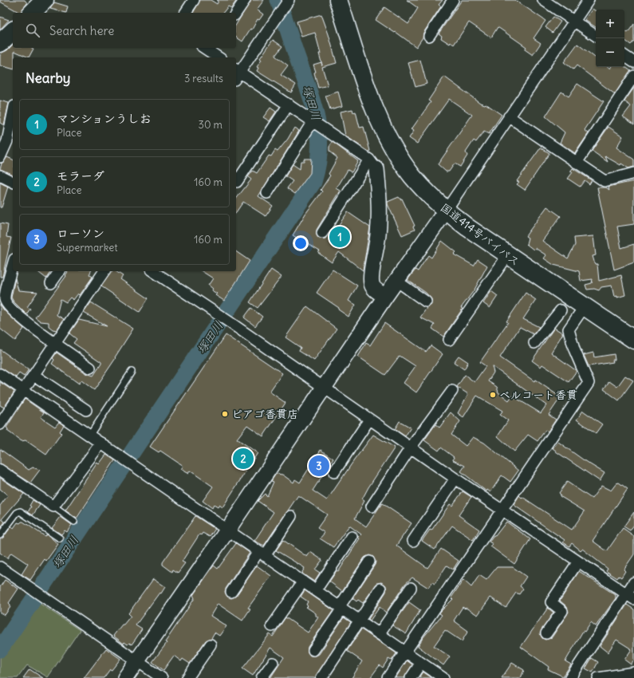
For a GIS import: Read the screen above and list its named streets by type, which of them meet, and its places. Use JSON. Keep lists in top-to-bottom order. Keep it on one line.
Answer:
{"streets":{"highway":["国道414号バイパス"]},"water":["塚田川"],"places":["ベルコート香貫","ピアゴ香貫店"],"page":{"map_buttons":["+","−"],"search":"Search here","heading":["Nearby","3 results"],"list":[{"mark":"1","name":"マンションうしお","note":"Place","value":"30 m"},{"mark":"2","name":"モラーダ","note":"Place","value":"160 m"},{"mark":"3","name":"ローソン","note":"Supermarket","value":"160 m"}],"pins":["1","2","3"]}}
